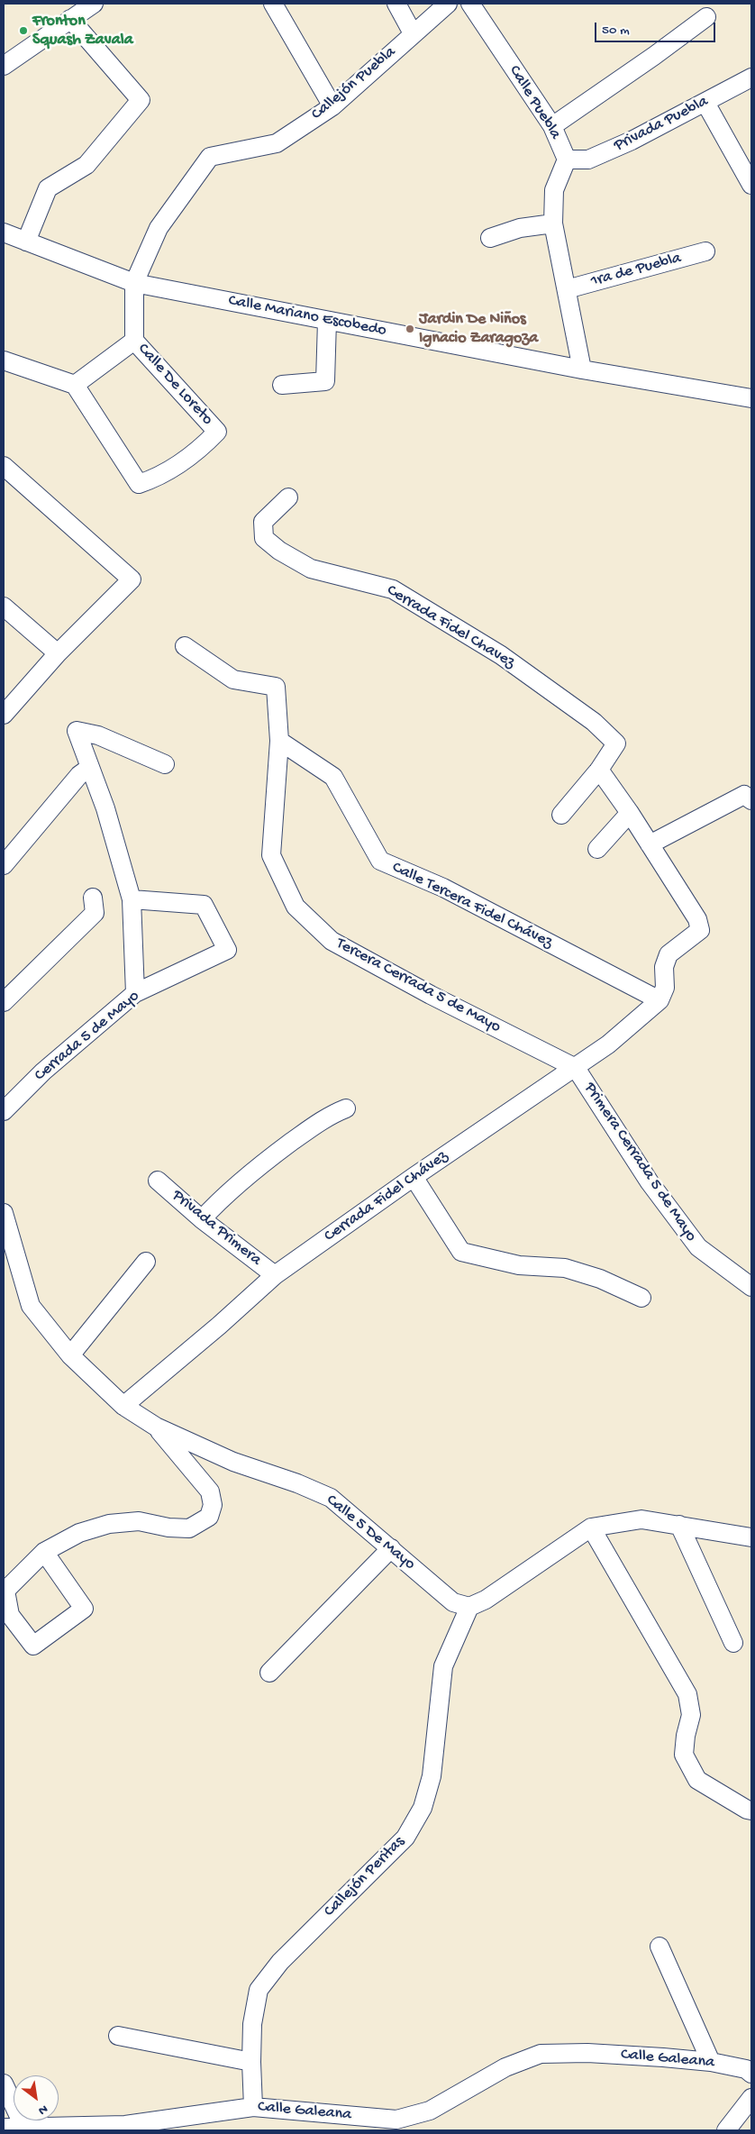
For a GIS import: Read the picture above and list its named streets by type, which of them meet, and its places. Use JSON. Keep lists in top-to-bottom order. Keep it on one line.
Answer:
{"streets":{"street":["Callejón Puebla","Calle Puebla","Privada Puebla","1ra de Puebla","Calle Mariano Escobedo","Calle De Loreto","Cerrada Fidel Chavez","Calle Tercera Fidel Chávez","Tercera Cerrada 5 de Mayo","Cerrada 5 de Mayo","Primera Cerrada 5 de Mayo","Cerrada Fidel Chávez","Privada Primera","Calle 5 De Mayo","Callejón Peritas","Calle Galeana"]},"crossings":[["Callejón Puebla","Calle Mariano Escobedo"],["Callejón Puebla","Calle De Loreto"],["Calle Puebla","Privada Puebla"],["Calle Puebla","1ra de Puebla"],["Calle Puebla","Calle Mariano Escobedo"],["Calle Mariano Escobedo","Calle De Loreto"],["Calle Tercera Fidel Chávez","Tercera Cerrada 5 de Mayo"],["Calle Tercera Fidel Chávez","Cerrada Fidel Chávez"],["Tercera Cerrada 5 de Mayo","Primera Cerrada 5 de Mayo"],["Tercera Cerrada 5 de Mayo","Cerrada Fidel Chávez"],["Primera Cerrada 5 de Mayo","Cerrada Fidel Chávez"],["Cerrada Fidel Chávez","Privada Primera"],["Cerrada Fidel Chávez","Calle 5 De Mayo"],["Calle 5 De Mayo","Callejón Peritas"],["Callejón Peritas","Calle Galeana"]],"places":["Fronton Squash Zavala","Jardin De Niños Ignacio Zaragoza"],"scale_bar":"50 m","north":"bottom right"}
